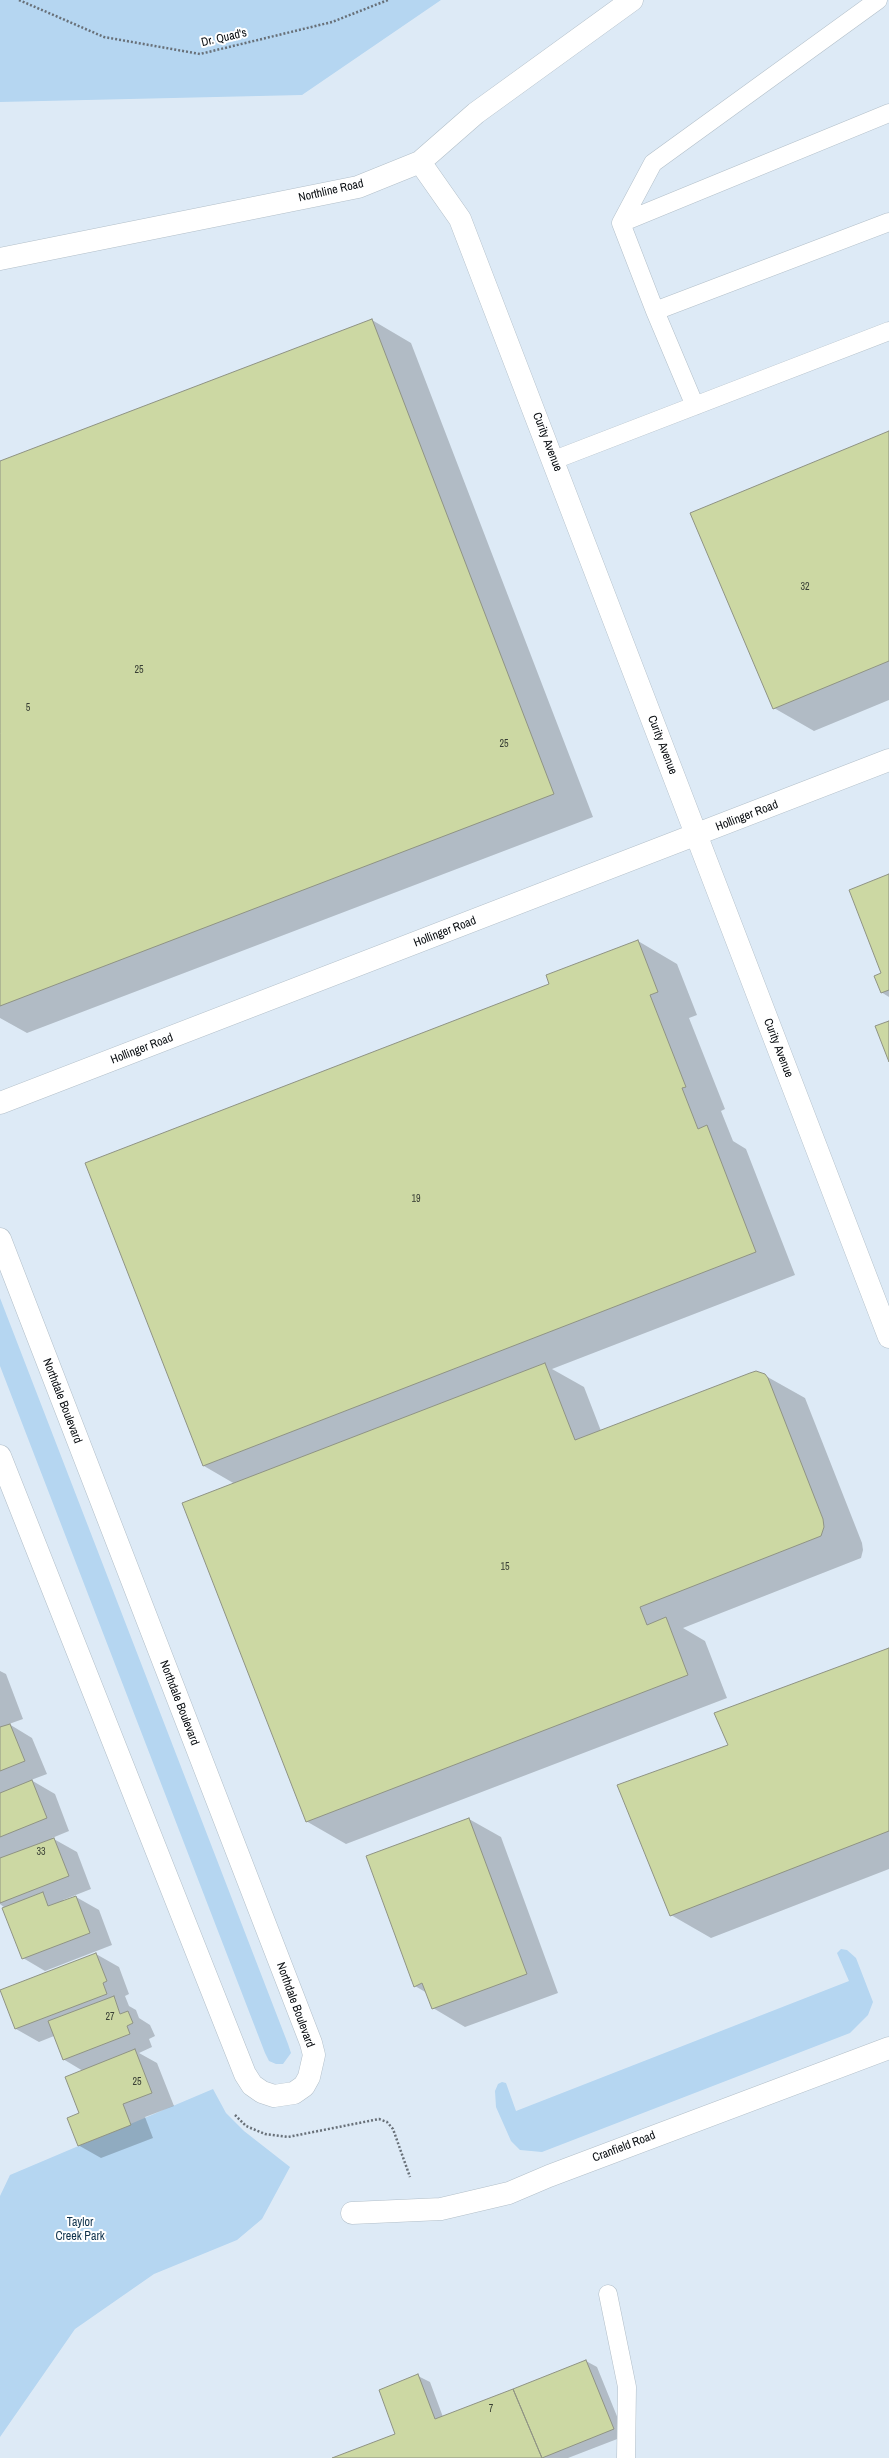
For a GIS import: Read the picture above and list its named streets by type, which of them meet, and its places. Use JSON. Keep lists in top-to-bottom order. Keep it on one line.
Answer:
{"streets":{"street":["Northline Road","Curity Avenue","Hollinger Road","Northdale Boulevard","Cranfield Road"],"path":["Dr. Quad's"]},"crossings":[["Northline Road","Curity Avenue"],["Curity Avenue","Hollinger Road"]],"parks":["Taylor Creek Park"],"house_numbers":["32","25","5","25","19","15","33","27","25","7"]}
